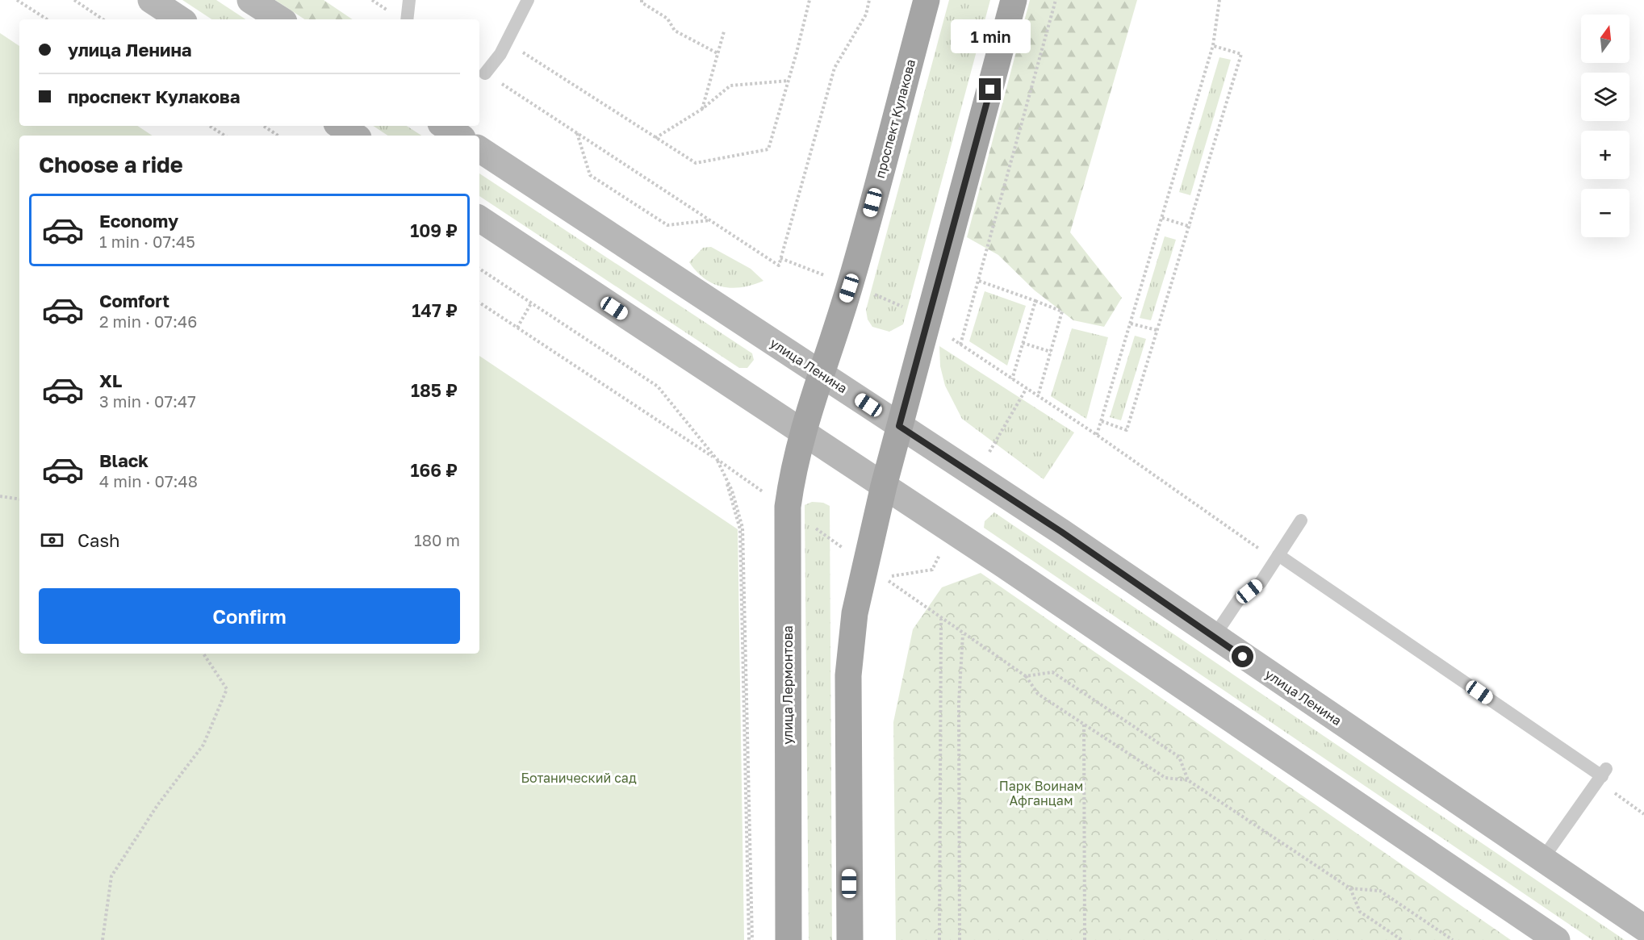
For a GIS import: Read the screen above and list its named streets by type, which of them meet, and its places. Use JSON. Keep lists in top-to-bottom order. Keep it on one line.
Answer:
{"streets":{"main road":["проспект Кулакова","улица Ленина","улица Лермонтова"]},"crossings":[["проспект Кулакова","улица Ленина"],["проспект Кулакова","улица Лермонтова"]],"parks":["Ботанический сад","Парк Воинам Афганцам"],"north":"top","page":{"map_buttons":["+","−"],"bubble":"1 min","banner":["улица Ленина","проспект Кулакова"],"heading":"Choose a ride","list":[{"name":"Economy","note":"1 min · 07:45","value":"109 ₽"},{"name":"Comfort","note":"2 min · 07:46","value":"147 ₽"},{"name":"XL","note":"3 min · 07:47","value":"185 ₽"},{"name":"Black","note":"4 min · 07:48","value":"166 ₽"}],"pay":["Cash","180 m"],"buttons":"Confirm"}}
